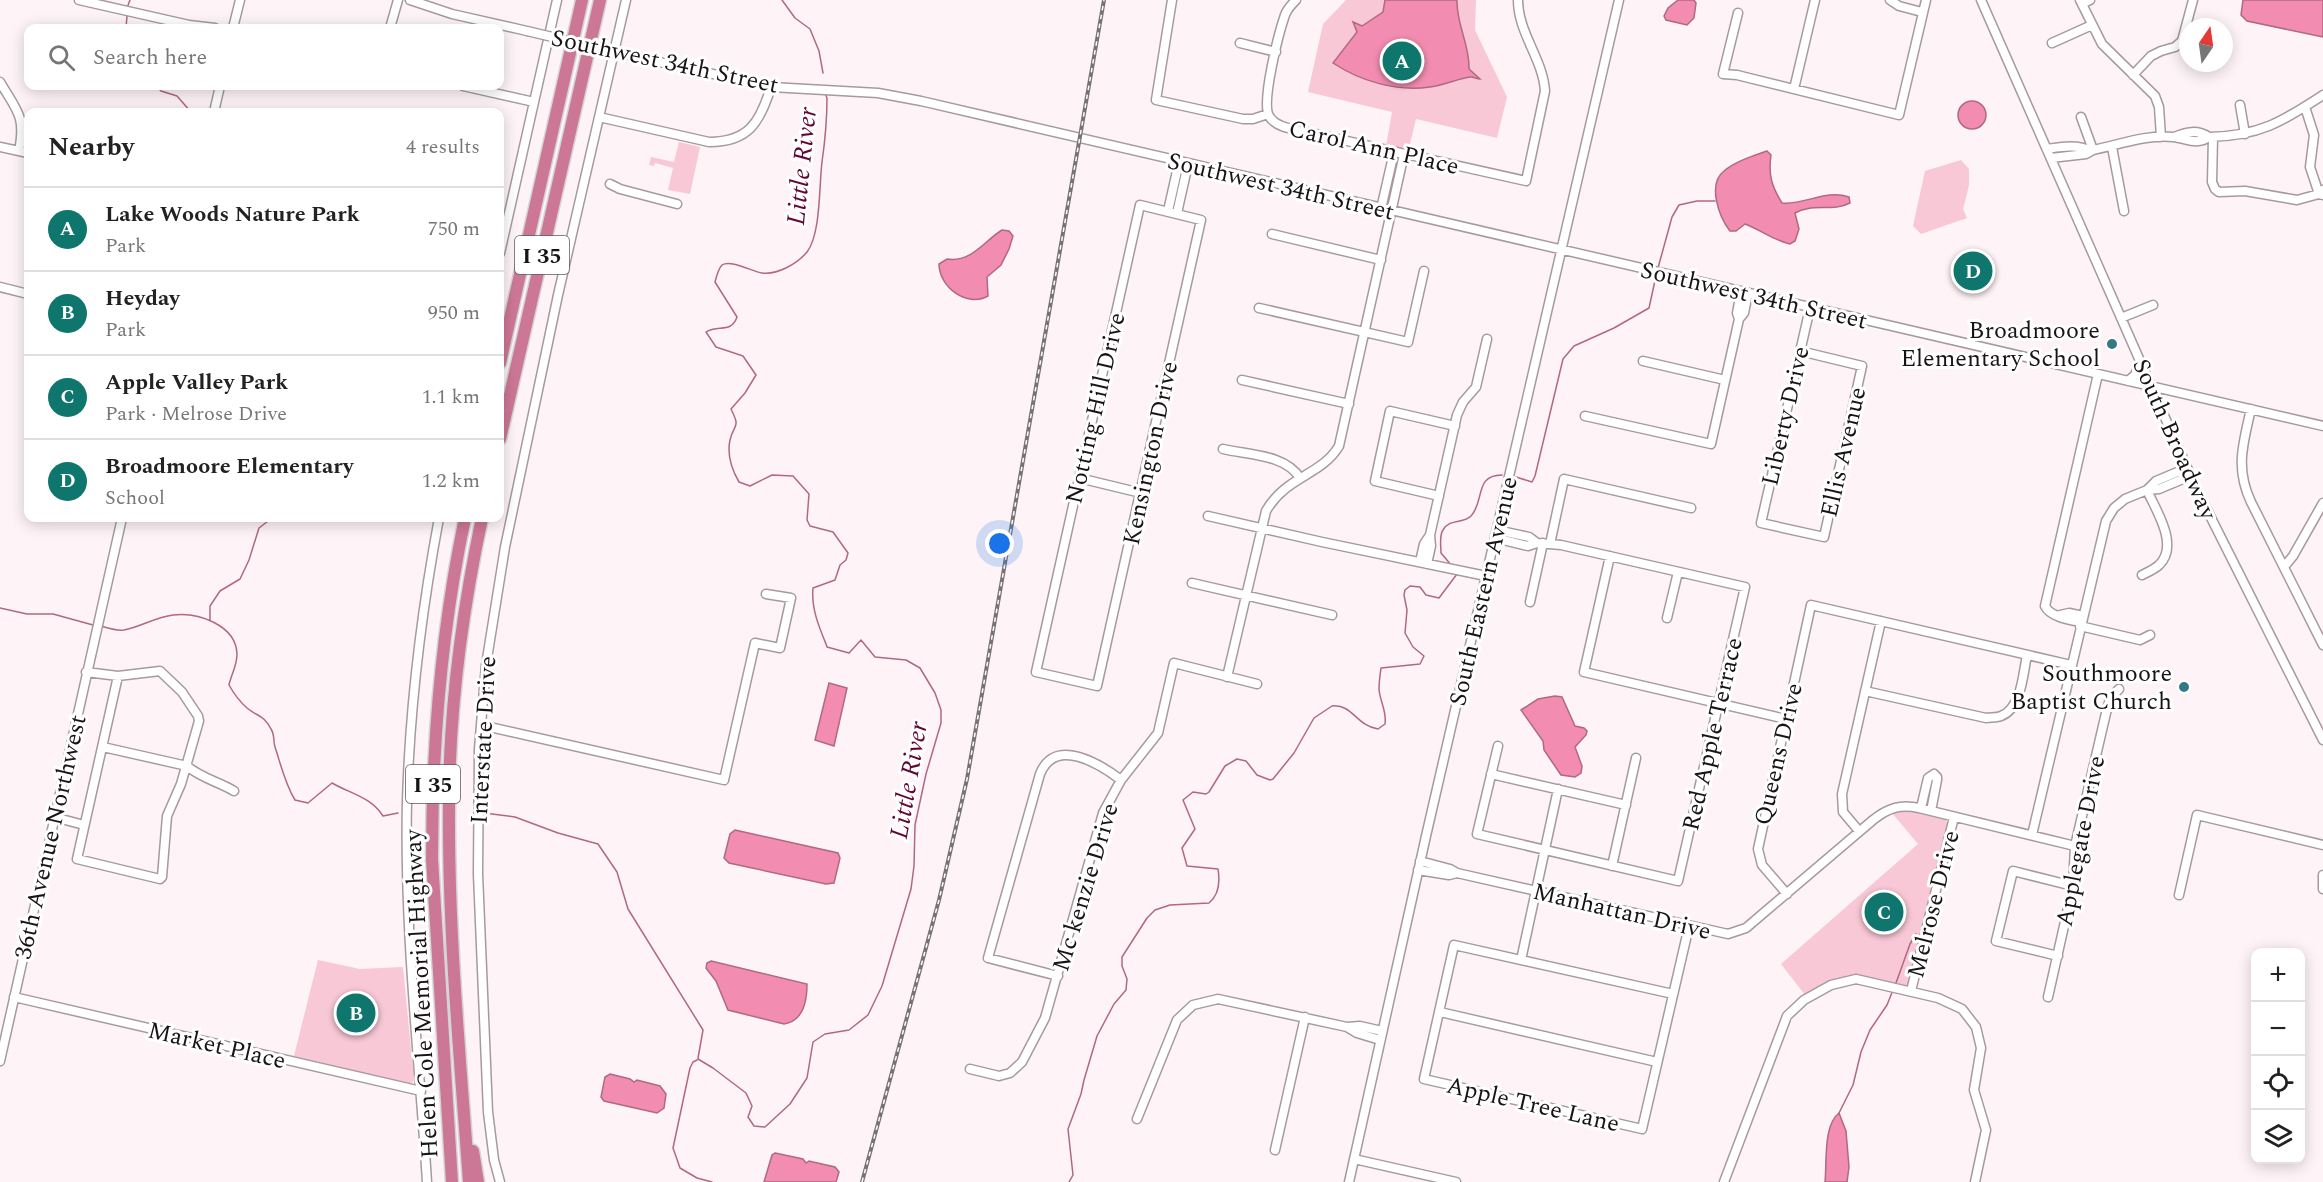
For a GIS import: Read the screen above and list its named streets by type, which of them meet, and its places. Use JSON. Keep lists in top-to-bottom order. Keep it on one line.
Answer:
{"streets":{"highway":["I 35","Helen Cole Memorial Highway"],"street":["Southwest 34th Street","Carol Ann Place","Notting Hill Drive","Liberty Drive","South Broadway","Ellis Avenue","Kensington Drive","South Eastern Avenue","Red Apple Terrace","Interstate Drive","Queens Drive","36th Avenue Northwest","Applegate Drive","Mc kenzie Drive","Melrose Drive","Manhattan Drive","Market Place","Apple Tree Lane"]},"crossings":[["Southwest 34th Street","Liberty Drive"],["Southwest 34th Street","South Broadway"],["Southwest 34th Street","South Eastern Avenue"],["Notting Hill Drive","Kensington Drive"],["Liberty Drive","Ellis Avenue"],["South Eastern Avenue","Manhattan Drive"],["Queens Drive","Manhattan Drive"],["36th Avenue Northwest","Market Place"],["Applegate Drive","Manhattan Drive"],["Melrose Drive","Manhattan Drive"]],"water":["Little River"],"places":["Broadmoore Elementary School","Southmoore Baptist Church"],"north":"top","page":{"search":"Search here","pins":["A","D","C","B"],"heading":["Nearby","4 results"],"list":[{"mark":"A","name":"Lake Woods Nature Park","note":"Park","value":"750 m"},{"mark":"B","name":"Heyday","note":"Park","value":"950 m"},{"mark":"C","name":"Apple Valley Park","note":"Park · Melrose Drive","value":"1.1 km"},{"mark":"D","name":"Broadmoore Elementary","note":"School","value":"1.2 km"}],"map_buttons":["+","−"]}}
